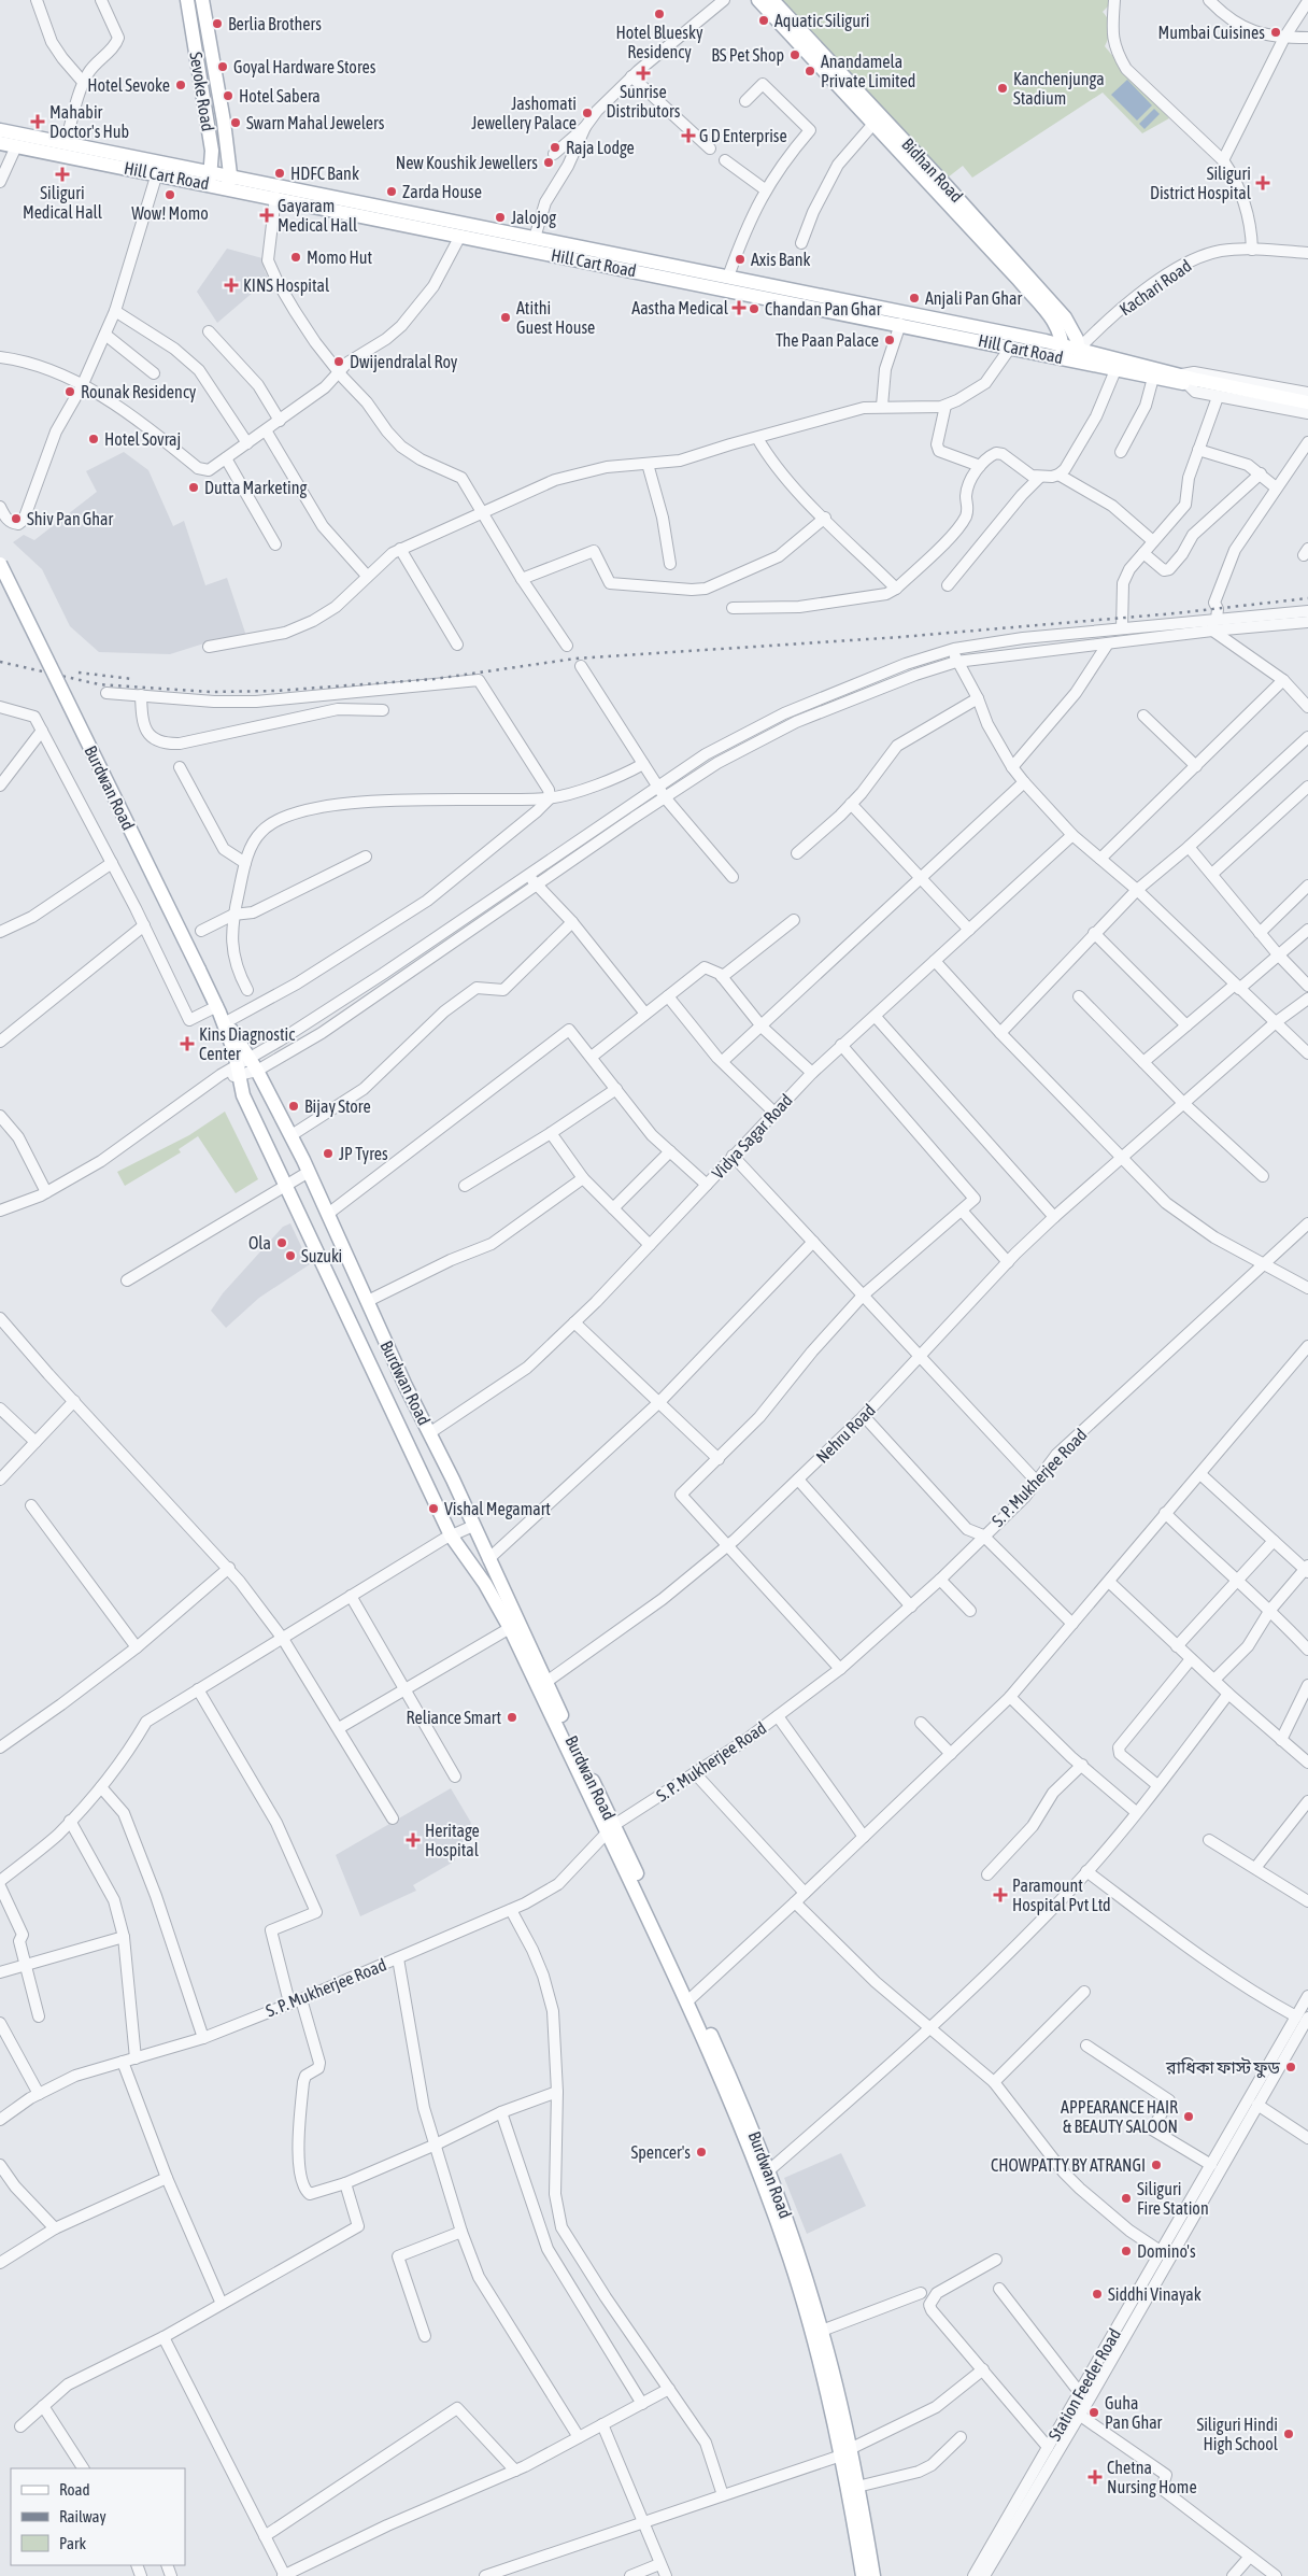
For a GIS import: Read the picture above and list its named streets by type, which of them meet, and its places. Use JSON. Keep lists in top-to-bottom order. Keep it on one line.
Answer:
{"streets":{"main road":["Sevoke Road","Bidhan Road","Hill Cart Road","Burdwan Road"],"street":["Kachari Road","Vidya Sagar Road","Nehru Road","S. P. Mukherjee Road","Station Feeder Road"]},"crossings":[["Sevoke Road","Hill Cart Road"],["Bidhan Road","Hill Cart Road"],["Bidhan Road","Kachari Road"],["Hill Cart Road","Kachari Road"],["Burdwan Road","Vidya Sagar Road"],["Burdwan Road","Nehru Road"],["Burdwan Road","S. P. Mukherjee Road"]],"places":{"other":["Hotel Bluesky Residency","Aquatic Siliguri","Berlia Brothers","Mumbai Cuisines","BS Pet Shop","Goyal Hardware Stores","Anandamela Private Limited","Hotel Sevoke","Kanchenjunga Stadium","Hotel Sabera","Jashomati Jewellery Palace","Swarn Mahal Jewelers","Raja Lodge","New Koushik Jewellers","HDFC Bank","Zarda House","Wow! Momo","Jalojog","Momo Hut","Axis Bank","Anjali Pan Ghar","Chandan Pan Ghar","Atithi Guest House","The Paan Palace","Dwijendralal Roy","Rounak Residency","Hotel Sovraj","Dutta Marketing","Shiv Pan Ghar","Bijay Store","JP Tyres","Ola","Suzuki","Vishal Megamart","Reliance Smart","রাধিকা ফাস্ট ফুড","APPEARANCE HAIR & BEAUTY SALOON","Spencer's","CHOWPATTY BY ATRANGI","Siliguri Fire Station","Domino's","Siddhi Vinayak","Guha Pan Ghar","Siliguri Hindi High School"],"health":["Sunrise Distributors","Mahabir Doctor's Hub","G D Enterprise","Siliguri Medical Hall","Siliguri District Hospital","Gayaram Medical Hall","KINS Hospital","Aastha Medical","Kins Diagnostic Center","Heritage Hospital","Paramount Hospital Pvt Ltd","Chetna Nursing Home"]},"legend":["Road","Railway","Park"]}
